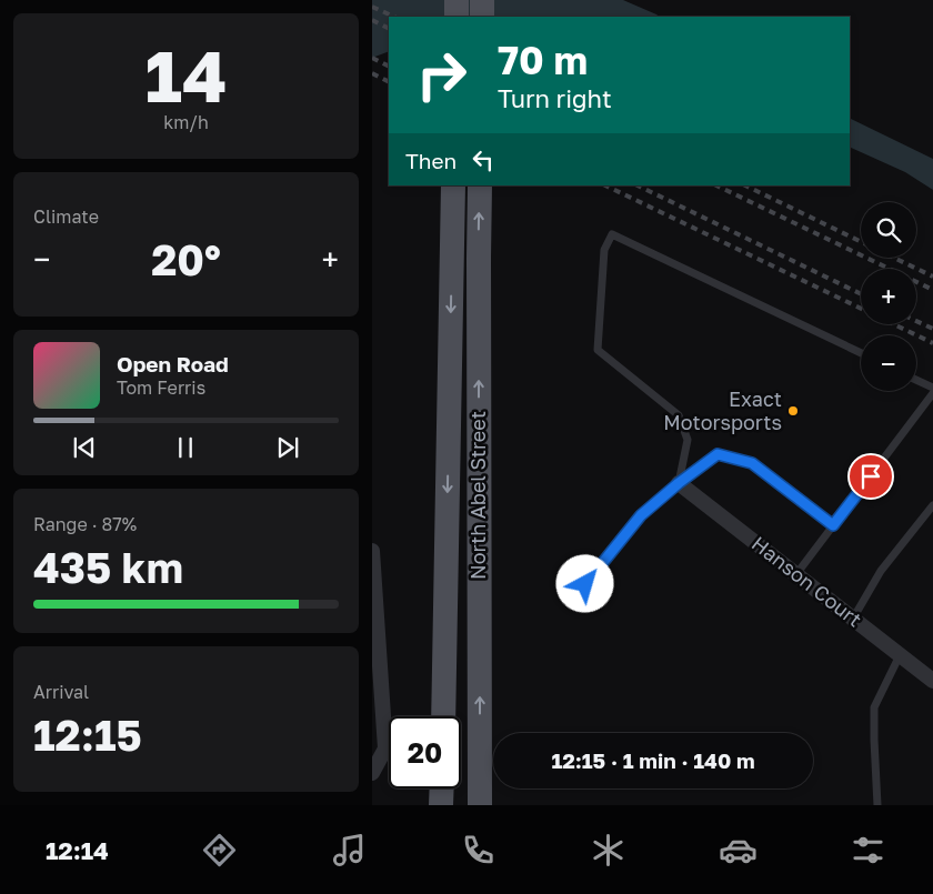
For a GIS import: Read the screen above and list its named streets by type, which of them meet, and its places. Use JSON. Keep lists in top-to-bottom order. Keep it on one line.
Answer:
{"streets":{"main road":["North Abel Street"],"street":["Hanson Court"]},"places":["Exact Motorsports"],"page":{"tile":[["14","km/h"],"Climate",["Range · 87%","435 km"],["Arrival","12:15"]],"turn":["70 m","Turn right"],"then":"Then","map_buttons":["+","−"],"heat":["−","20°","+"],"song":["Open Road","Tom Ferris"],"limit":"20","trip":"12:15 · 1 min · 140 m","tabs":"12:14"}}
